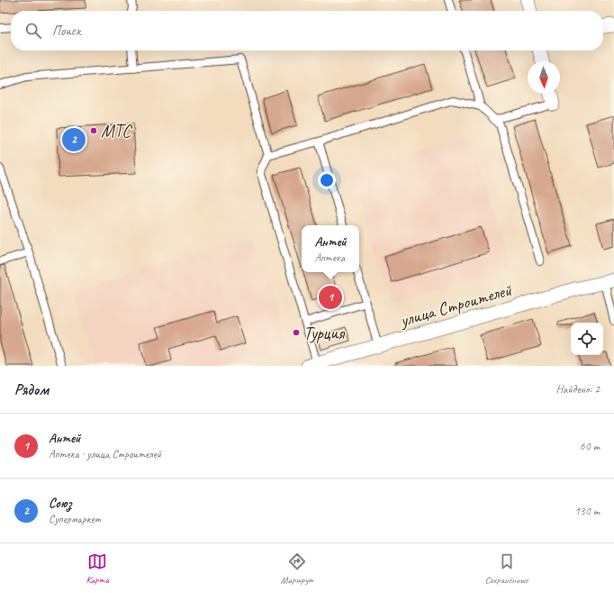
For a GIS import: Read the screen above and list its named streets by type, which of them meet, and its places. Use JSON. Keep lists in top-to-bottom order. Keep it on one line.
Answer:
{"streets":{"street":["улица Строителей"]},"places":["МТС","Турция"],"north":"bottom","page":{"search":"Поиск","pins":["2","1"],"popup":["Антей","Аптека"],"heading":["Рядом","Найдено: 2"],"list":[{"mark":"1","name":"Антей","note":"Аптека · улица Строителей","value":"60 m"},{"mark":"2","name":"Союз","note":"Супермаркет","value":"130 m"}],"nav":["Карта","Маршрут","Сохранённые"]}}
